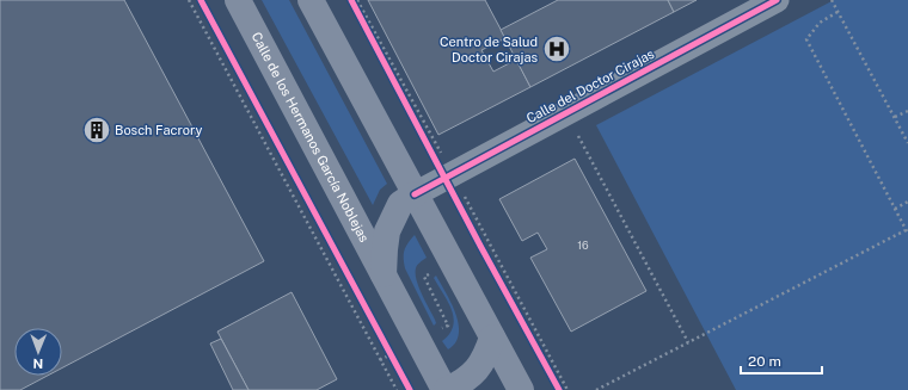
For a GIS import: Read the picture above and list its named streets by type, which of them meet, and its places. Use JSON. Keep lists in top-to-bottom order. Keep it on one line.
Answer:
{"streets":{"main road":["Calle de los Hermanos García Noblejas"],"street":["Calle del Doctor Cirajas"]},"crossings":[["Calle del Doctor Cirajas","Calle de los Hermanos García Noblejas"]],"places":{"hospital":["Centro de Salud Doctor Cirajas"],"building":["Bosch Facrory"]},"house_numbers":["16"],"scale_bar":"20 m","north":"bottom"}
